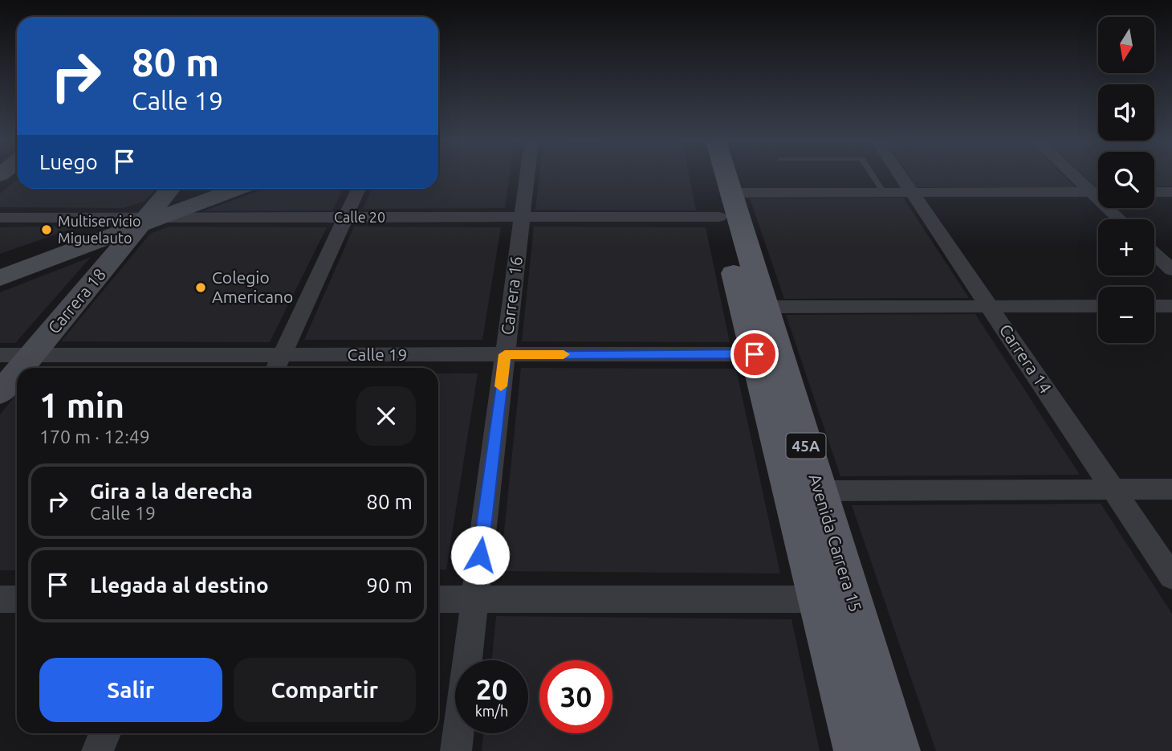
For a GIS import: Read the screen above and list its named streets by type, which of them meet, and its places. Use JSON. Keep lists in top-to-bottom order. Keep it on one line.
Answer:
{"streets":{"main road":["Carrera 18","45A","Avenida Carrera 15"],"street":["Calle 20","Carrera 16","Calle 19","Carrera 14"]},"crossings":[["Calle 20","Carrera 16"],["Calle 20","Carrera 18"],["Calle 20","Carrera 14"],["Calle 20","Avenida Carrera 15"],["Carrera 16","Calle 19"],["Carrera 18","Calle 19"],["Calle 19","Avenida Carrera 15"]],"places":["Multiservicio Miguelauto","Colegio Americano"],"north":"bottom","page":{"map_buttons":["+","−"],"turn":["80 m","Calle 19"],"then":"Luego","heading":["1 min","170 m · 12:49"],"list":[{"name":"Gira a la derecha","note":"Calle 19","value":"80 m"},{"name":"Llegada al destino","value":"90 m"}],"buttons":["Salir","Compartir"],"speed":"20 km/h","limit":"30"}}
